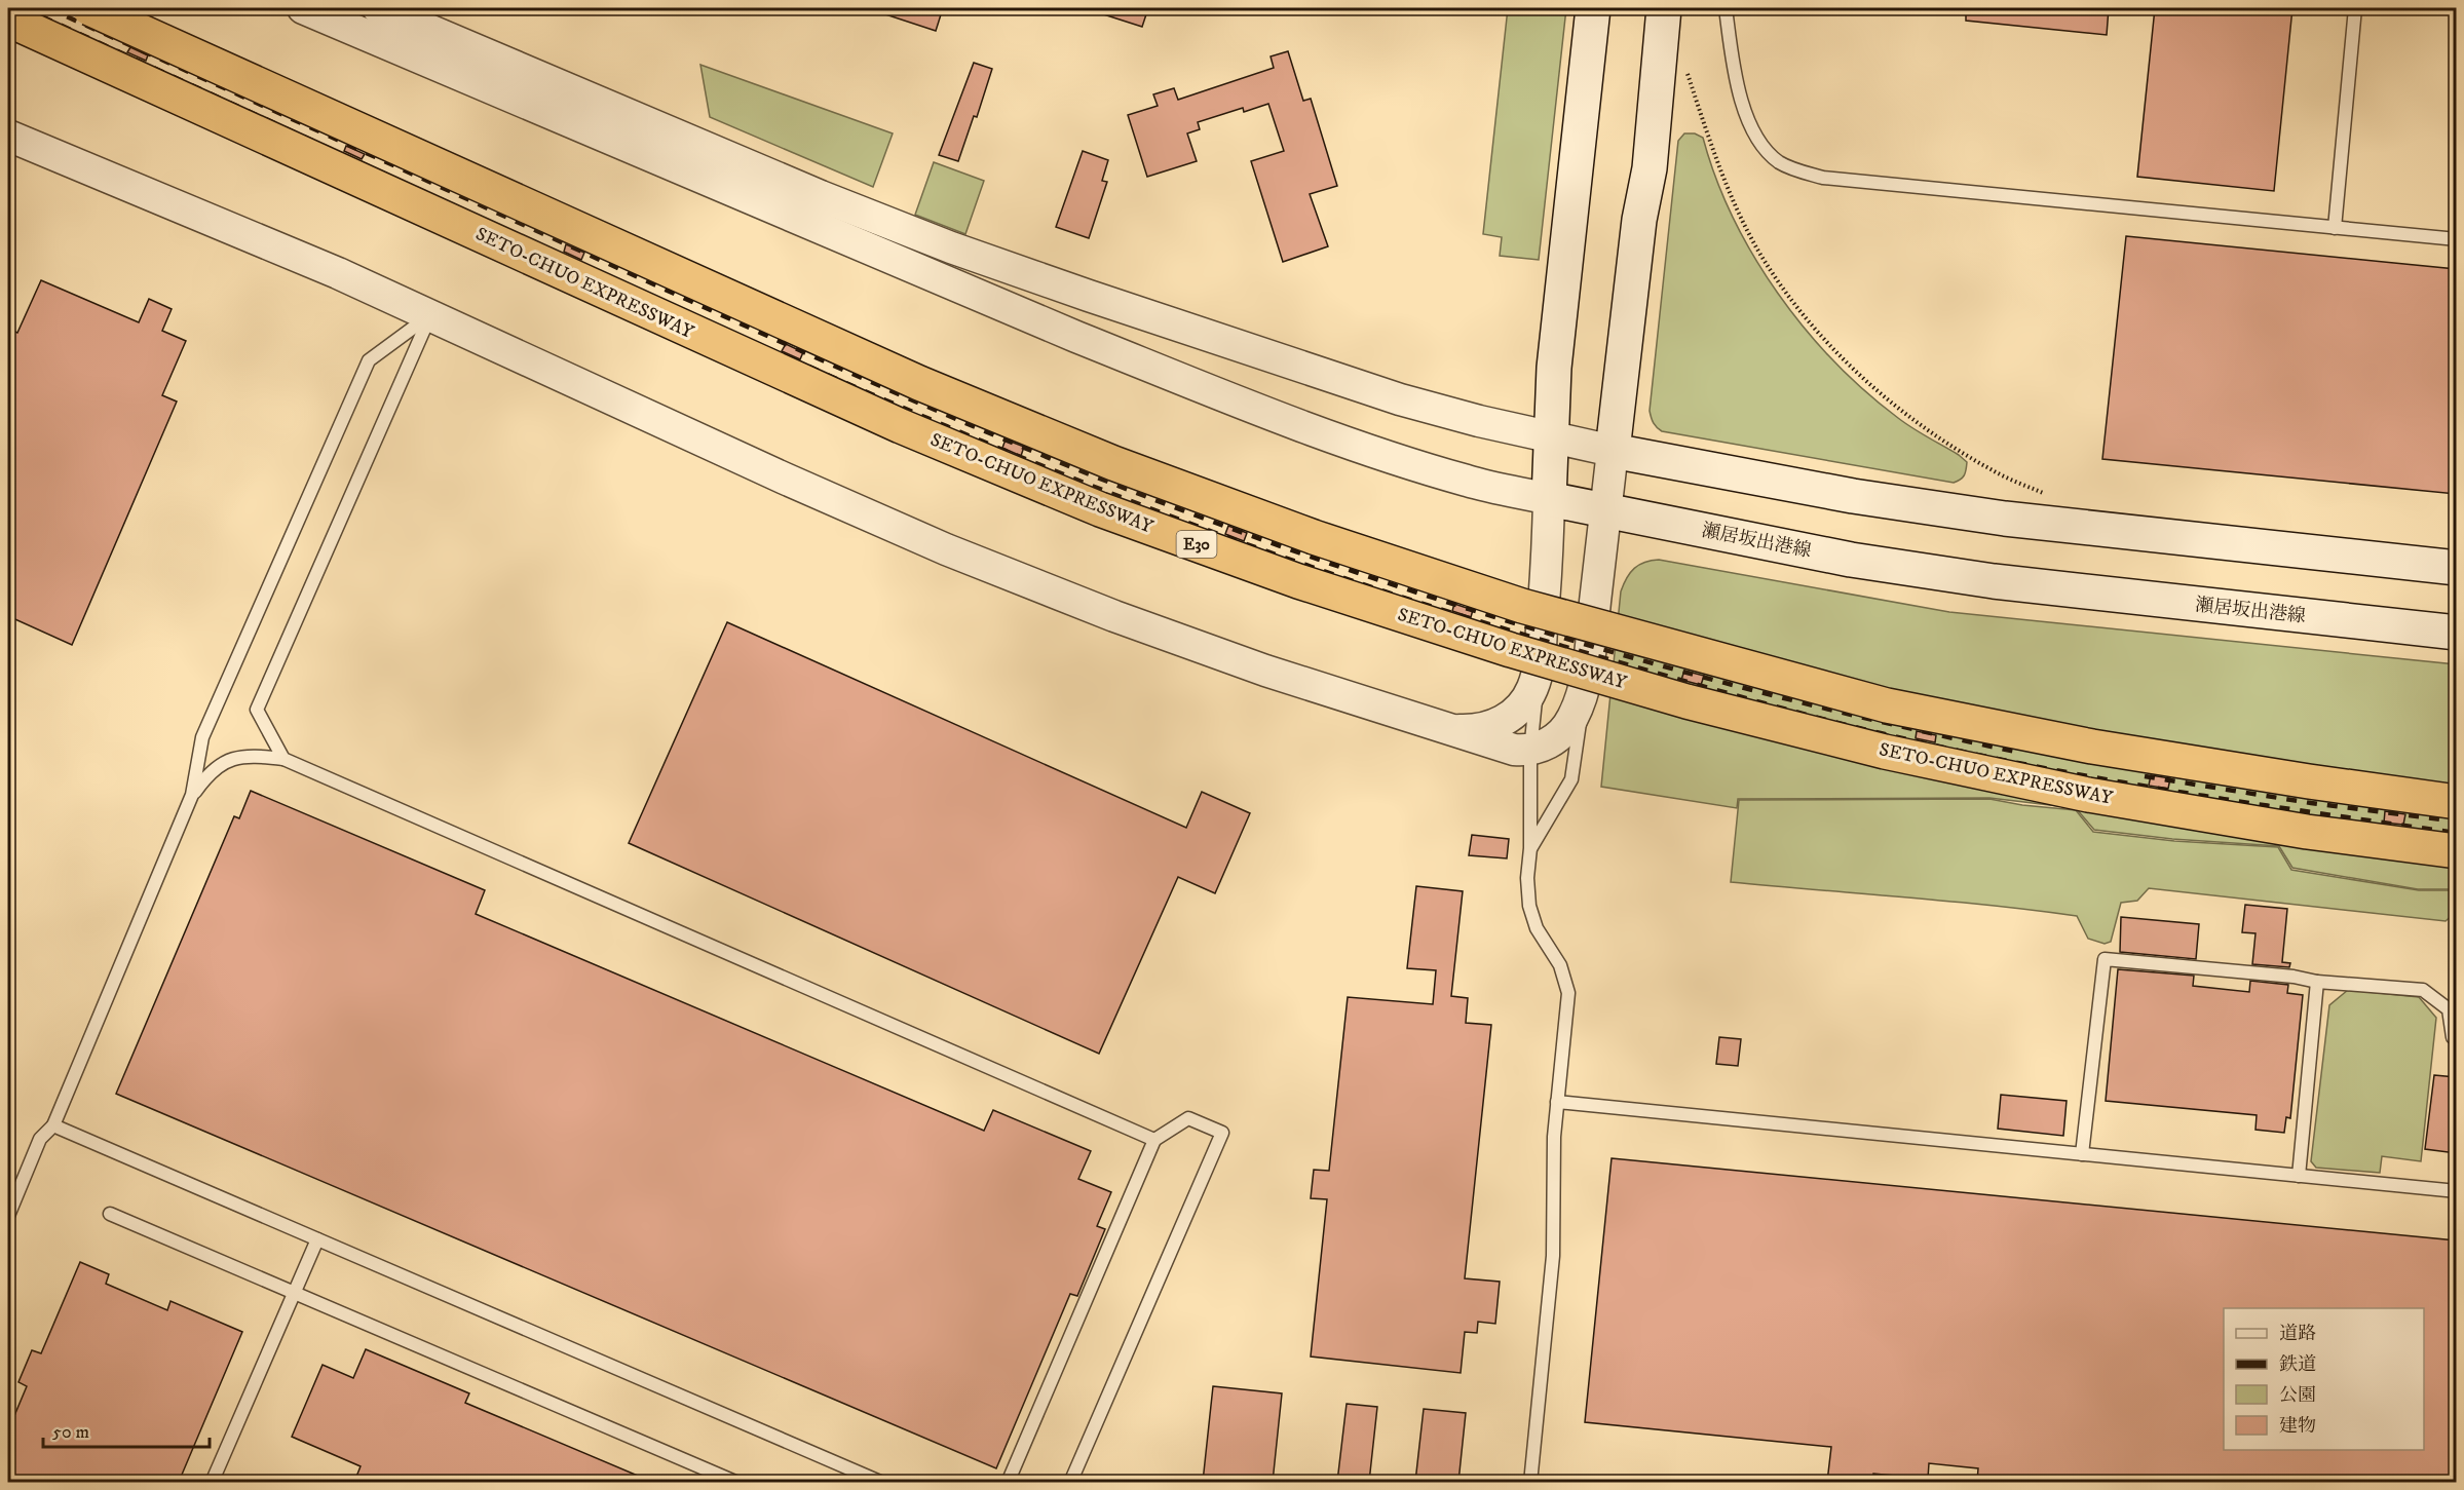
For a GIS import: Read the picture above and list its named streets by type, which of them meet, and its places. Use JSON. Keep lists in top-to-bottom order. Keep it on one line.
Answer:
{"streets":{"highway":["SETO-CHUO EXPRESSWAY","E30"],"main road":["瀬居坂出港線"]},"legend":["道路","鉄道","公園","建物"],"scale_bar":"50 m"}
